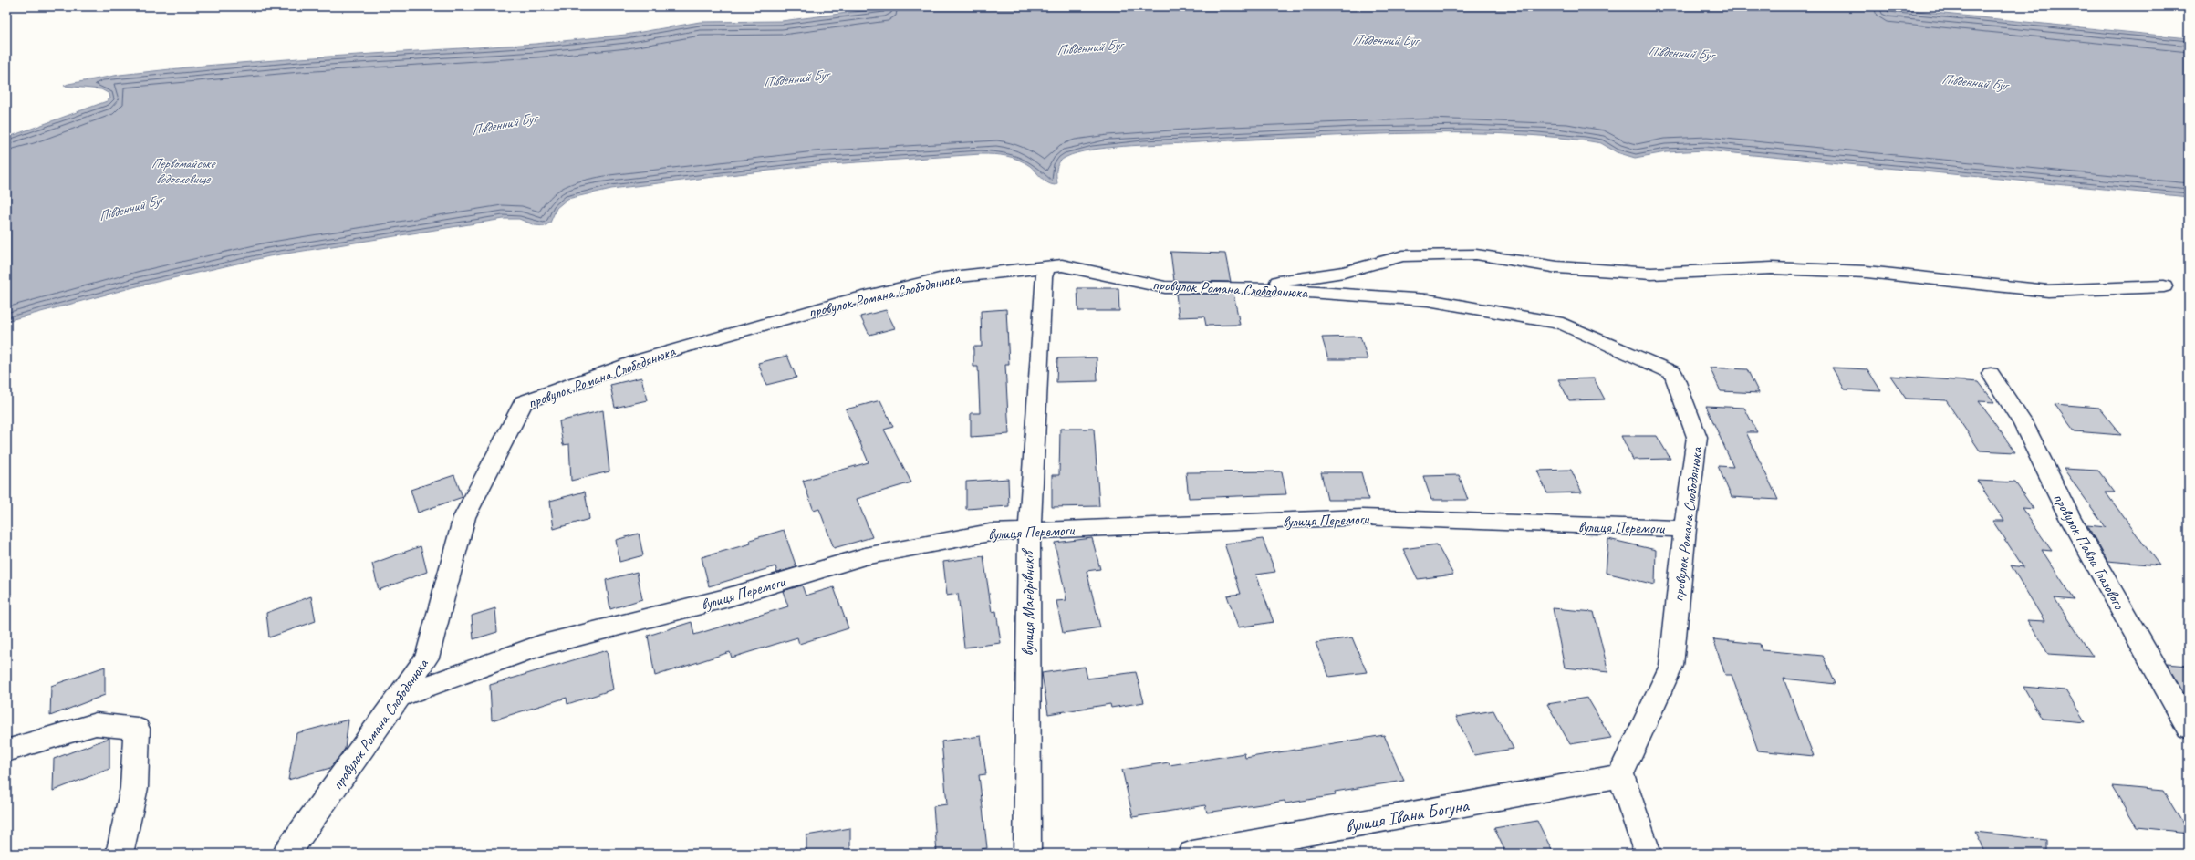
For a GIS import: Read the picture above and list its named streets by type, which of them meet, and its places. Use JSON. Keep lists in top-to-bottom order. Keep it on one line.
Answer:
{"streets":{"street":["провулок Романа Слободянюка","вулиця Перемоги","провулок Павла Глазового","вулиця Мандрівників","вулиця Івана Богуна"]},"crossings":[["провулок Романа Слободянюка","вулиця Перемоги"],["провулок Романа Слободянюка","вулиця Мандрівників"],["провулок Романа Слободянюка","вулиця Івана Богуна"],["вулиця Перемоги","вулиця Мандрівників"]],"water":["Південний Буг","Первомайське водосховище"]}
